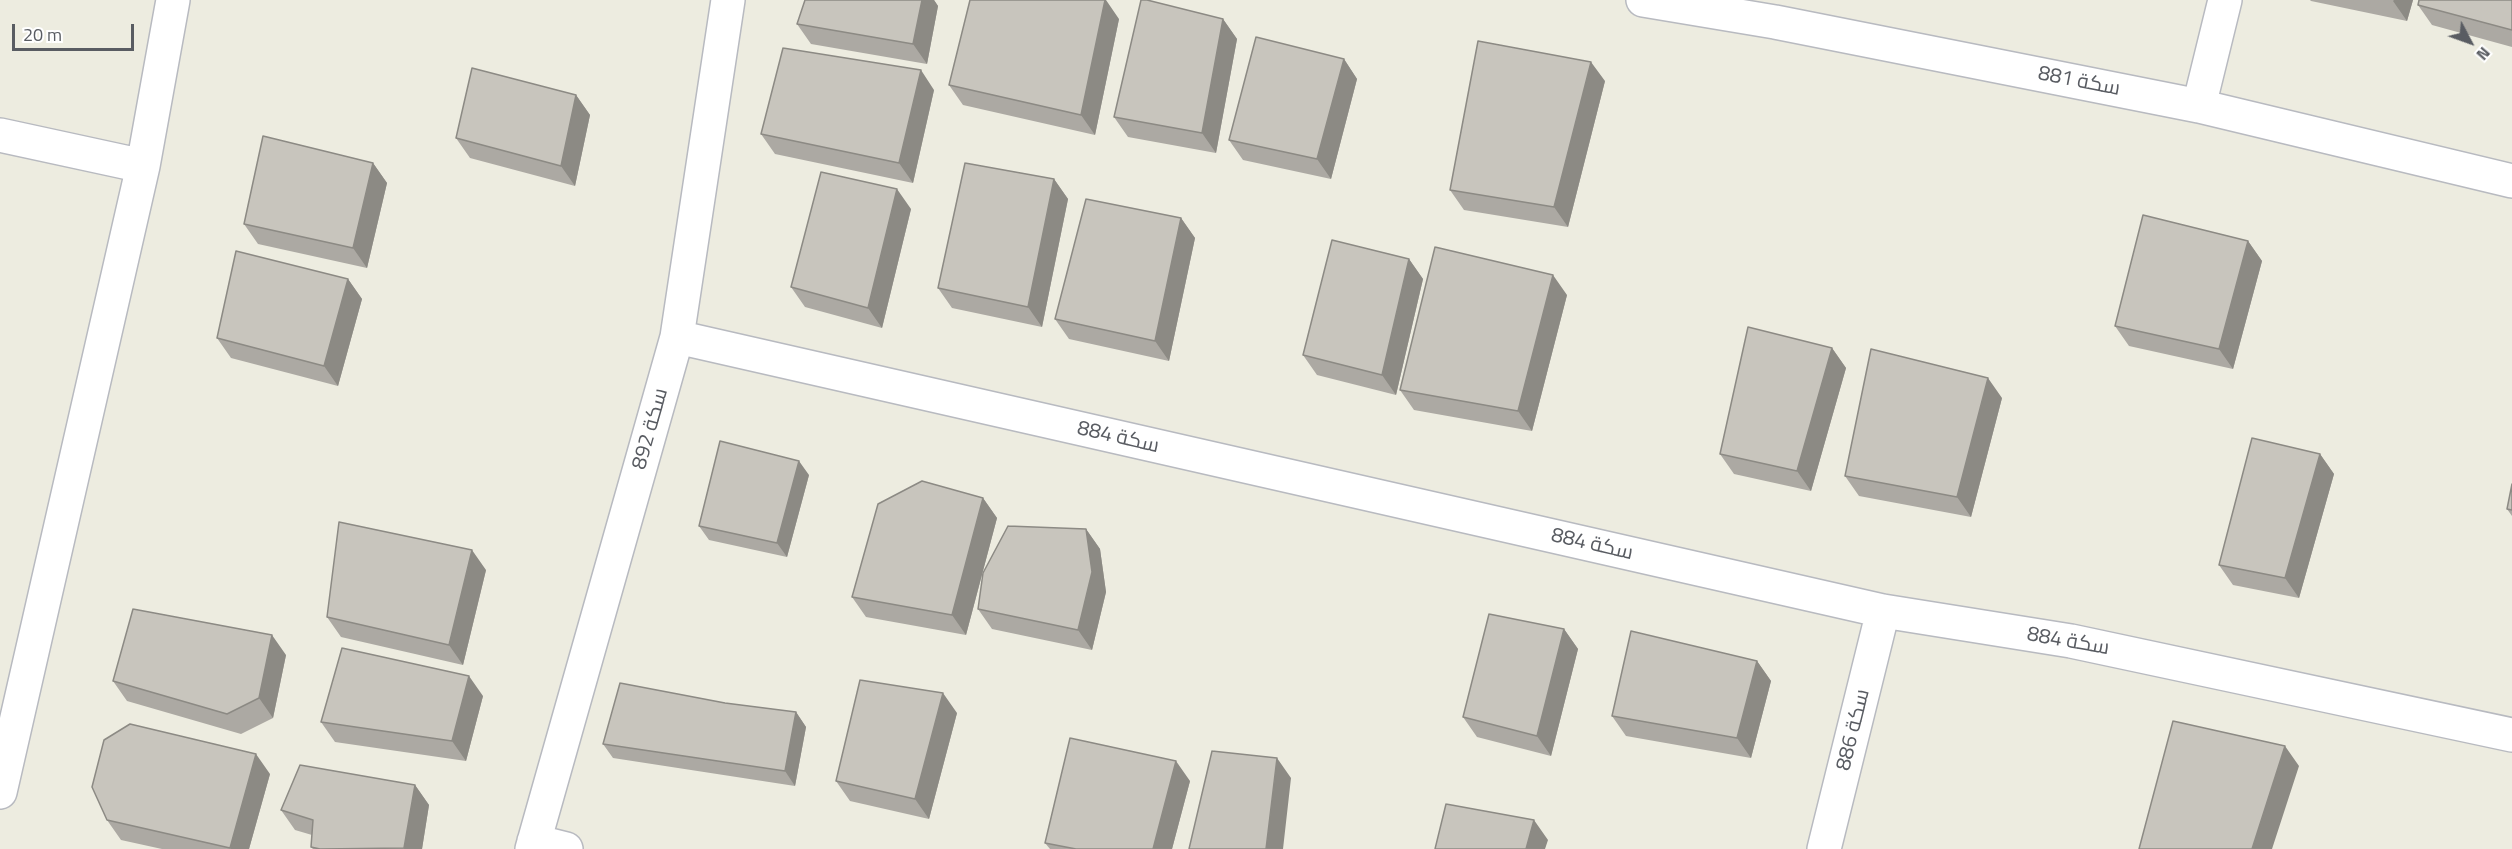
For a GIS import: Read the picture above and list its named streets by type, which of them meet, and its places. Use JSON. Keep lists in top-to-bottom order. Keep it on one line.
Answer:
{"streets":{"street":["سكة 881","سكة 892","سكة 884","سكة 886"]},"crossings":[["سكة 892","سكة 884"],["سكة 884","سكة 886"]],"scale_bar":"20 m","north":"bottom right"}
